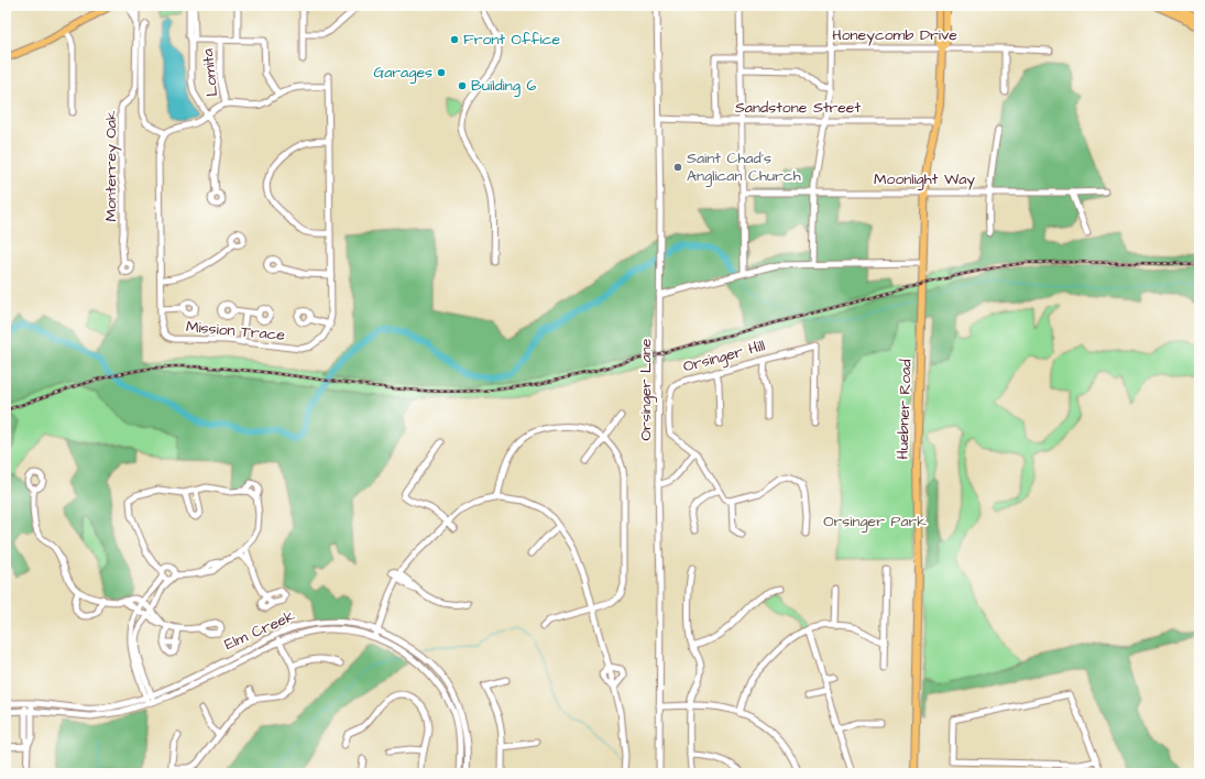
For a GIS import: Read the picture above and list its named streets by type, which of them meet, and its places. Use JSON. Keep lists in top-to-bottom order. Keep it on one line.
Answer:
{"streets":{"main road":["Huebner Road"],"street":["Honeycomb Drive","Lomita","Sandstone Street","Monterrey Oak","Moonlight Way","Mission Trace","Orsinger Hill","Orsinger Lane","Elm Creek"]},"crossings":[["Honeycomb Drive","Huebner Road"],["Sandstone Street","Orsinger Lane"],["Sandstone Street","Huebner Road"],["Moonlight Way","Huebner Road"]],"parks":["Orsinger Park"],"places":["Front Office","Garages","Building 6","Saint Chad's Anglican Church"]}
